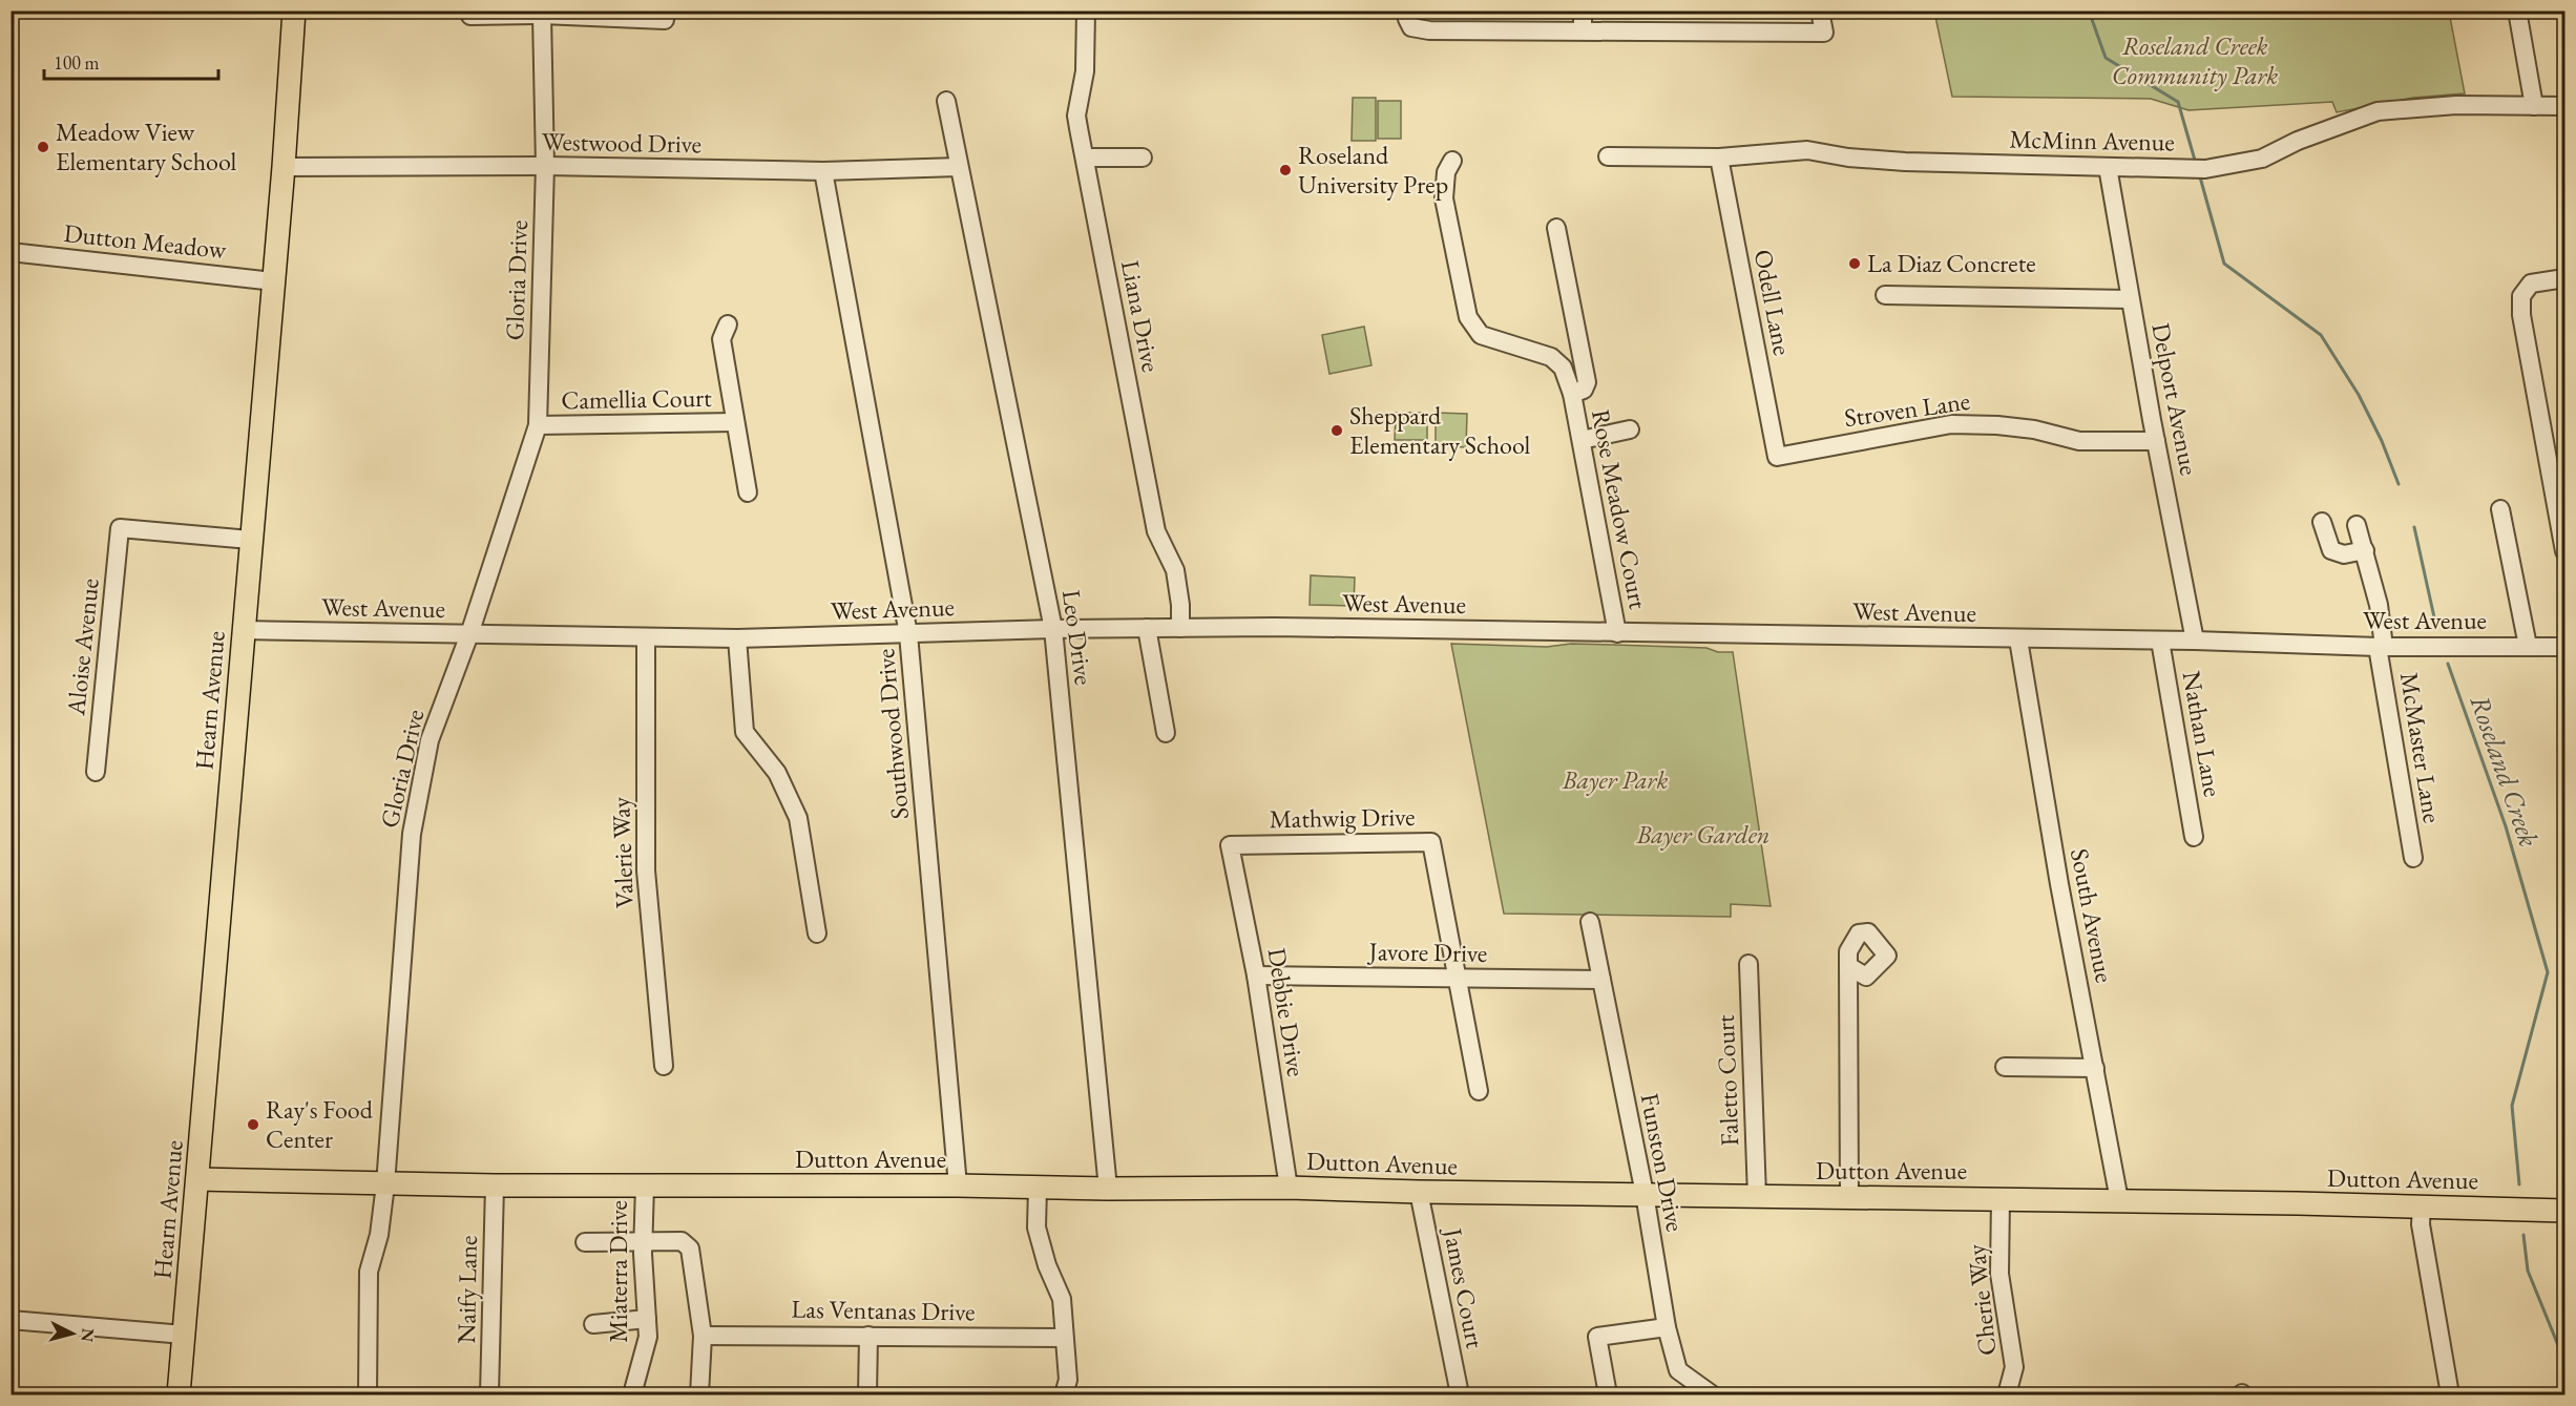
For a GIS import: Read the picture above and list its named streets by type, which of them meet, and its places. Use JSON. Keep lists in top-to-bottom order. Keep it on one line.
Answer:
{"streets":{"main road":["Hearn Avenue","Dutton Avenue"],"street":["McMinn Avenue","Westwood Drive","Dutton Meadow","Gloria Drive","Odell Lane","Liana Drive","Camellia Court","Delport Avenue","Stroven Lane","Rose Meadow Court","West Avenue","Leo Drive","Aloise Avenue","Southwood Drive","Nathan Lane","McMaster Lane","Mathwig Drive","Valerie Way","South Avenue","Javore Drive","Debbie Drive","Faletto Court","Funston Drive","Miaterra Drive","James Court","Naify Lane","Cherie Way","Las Ventanas Drive"]},"crossings":[["McMinn Avenue","Odell Lane"],["McMinn Avenue","Delport Avenue"],["Westwood Drive","Gloria Drive"],["Westwood Drive","Leo Drive"],["Westwood Drive","Hearn Avenue"],["Westwood Drive","Southwood Drive"],["Dutton Meadow","Hearn Avenue"],["Gloria Drive","Camellia Court"],["Gloria Drive","West Avenue"],["Gloria Drive","Dutton Avenue"],["Odell Lane","Stroven Lane"],["Liana Drive","West Avenue"],["Delport Avenue","Stroven Lane"],["Delport Avenue","West Avenue"],["Rose Meadow Court","West Avenue"],["West Avenue","Leo Drive"],["West Avenue","Hearn Avenue"],["West Avenue","Southwood Drive"],["West Avenue","Nathan Lane"],["West Avenue","McMaster Lane"],["West Avenue","Valerie Way"],["West Avenue","South Avenue"],["Leo Drive","Dutton Avenue"],["Aloise Avenue","Hearn Avenue"],["Hearn Avenue","Dutton Avenue"],["Southwood Drive","Dutton Avenue"],["Mathwig Drive","Javore Drive"],["Mathwig Drive","Debbie Drive"],["South Avenue","Dutton Avenue"],["Javore Drive","Debbie Drive"],["Javore Drive","Funston Drive"],["Debbie Drive","Dutton Avenue"],["Faletto Court","Dutton Avenue"],["Dutton Avenue","Funston Drive"],["Dutton Avenue","Miaterra Drive"],["Dutton Avenue","James Court"],["Dutton Avenue","Naify Lane"],["Dutton Avenue","Cherie Way"]],"water":["Roseland Creek"],"parks":["Roseland Creek Community Park","Bayer Park","Bayer Garden"],"places":["Meadow View Elementary School","Roseland University Prep","La Diaz Concrete","Sheppard Elementary School","Ray's Food Center"],"scale_bar":"100 m","north":"right"}
